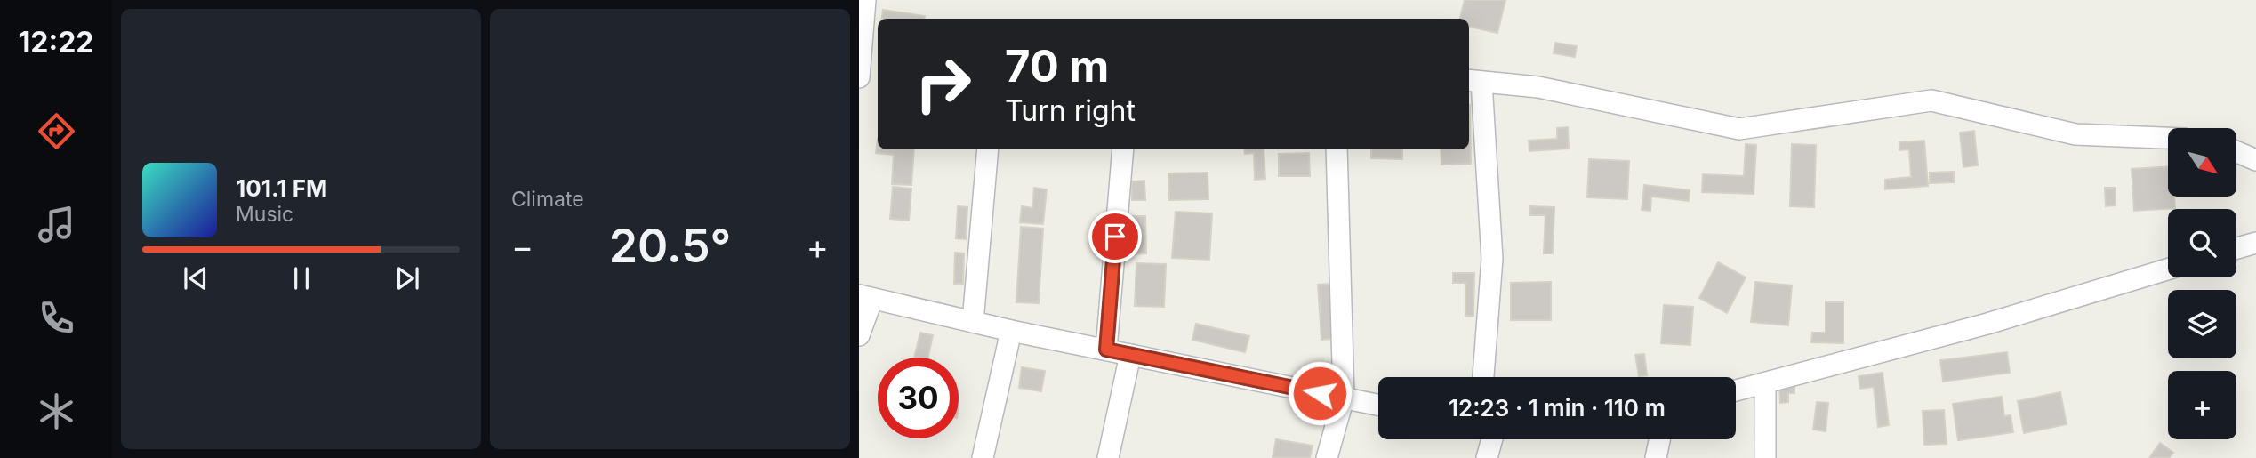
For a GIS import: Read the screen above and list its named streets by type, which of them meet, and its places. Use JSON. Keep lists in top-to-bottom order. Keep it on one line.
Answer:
{"north":"bottom right","page":{"tabs":"12:22","tile":"Climate","turn":["70 m","Turn right"],"map_buttons":"+","song":["101.1 FM","Music"],"heat":["−","20.5°","+"],"limit":"30","trip":"12:23 · 1 min · 110 m"}}
